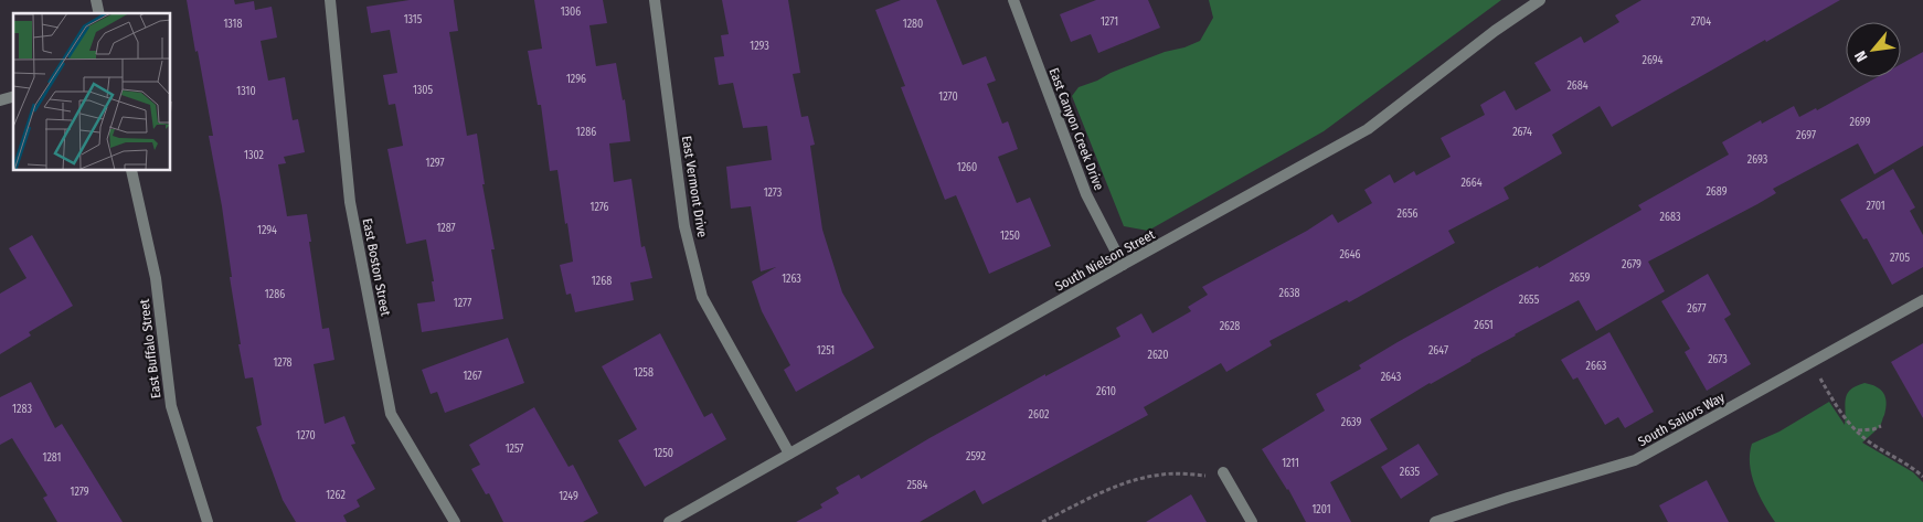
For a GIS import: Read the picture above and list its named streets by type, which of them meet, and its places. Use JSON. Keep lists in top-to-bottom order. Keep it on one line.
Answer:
{"streets":{"street":["East Canyon Creek Drive","East Vermont Drive","South Nielson Street","East Boston Street","East Buffalo Street","South Sailors Way"]},"crossings":[["East Canyon Creek Drive","South Nielson Street"],["East Vermont Drive","South Nielson Street"]],"house_numbers":["1306","1315","1271","2704","1318","1280","1293","2694","1296","2684","1305","1310","1270","2699","1286","2674","2697","1302","2693","1297","1260","2664","2689","1273","2701","1276","2656","2683","1287","1294","1250","2646","2705","2679","2659","1263","1268","2638","1286","2655","1277","2677","2651","2628","1251","2647","2620","2673","1278","2663","1258","1267","2643","2610","1283","2602","2639","1270","1257","1250","2592","1281","1211","2635","2584","1279","1262","1249","1201"],"north":"bottom left"}
